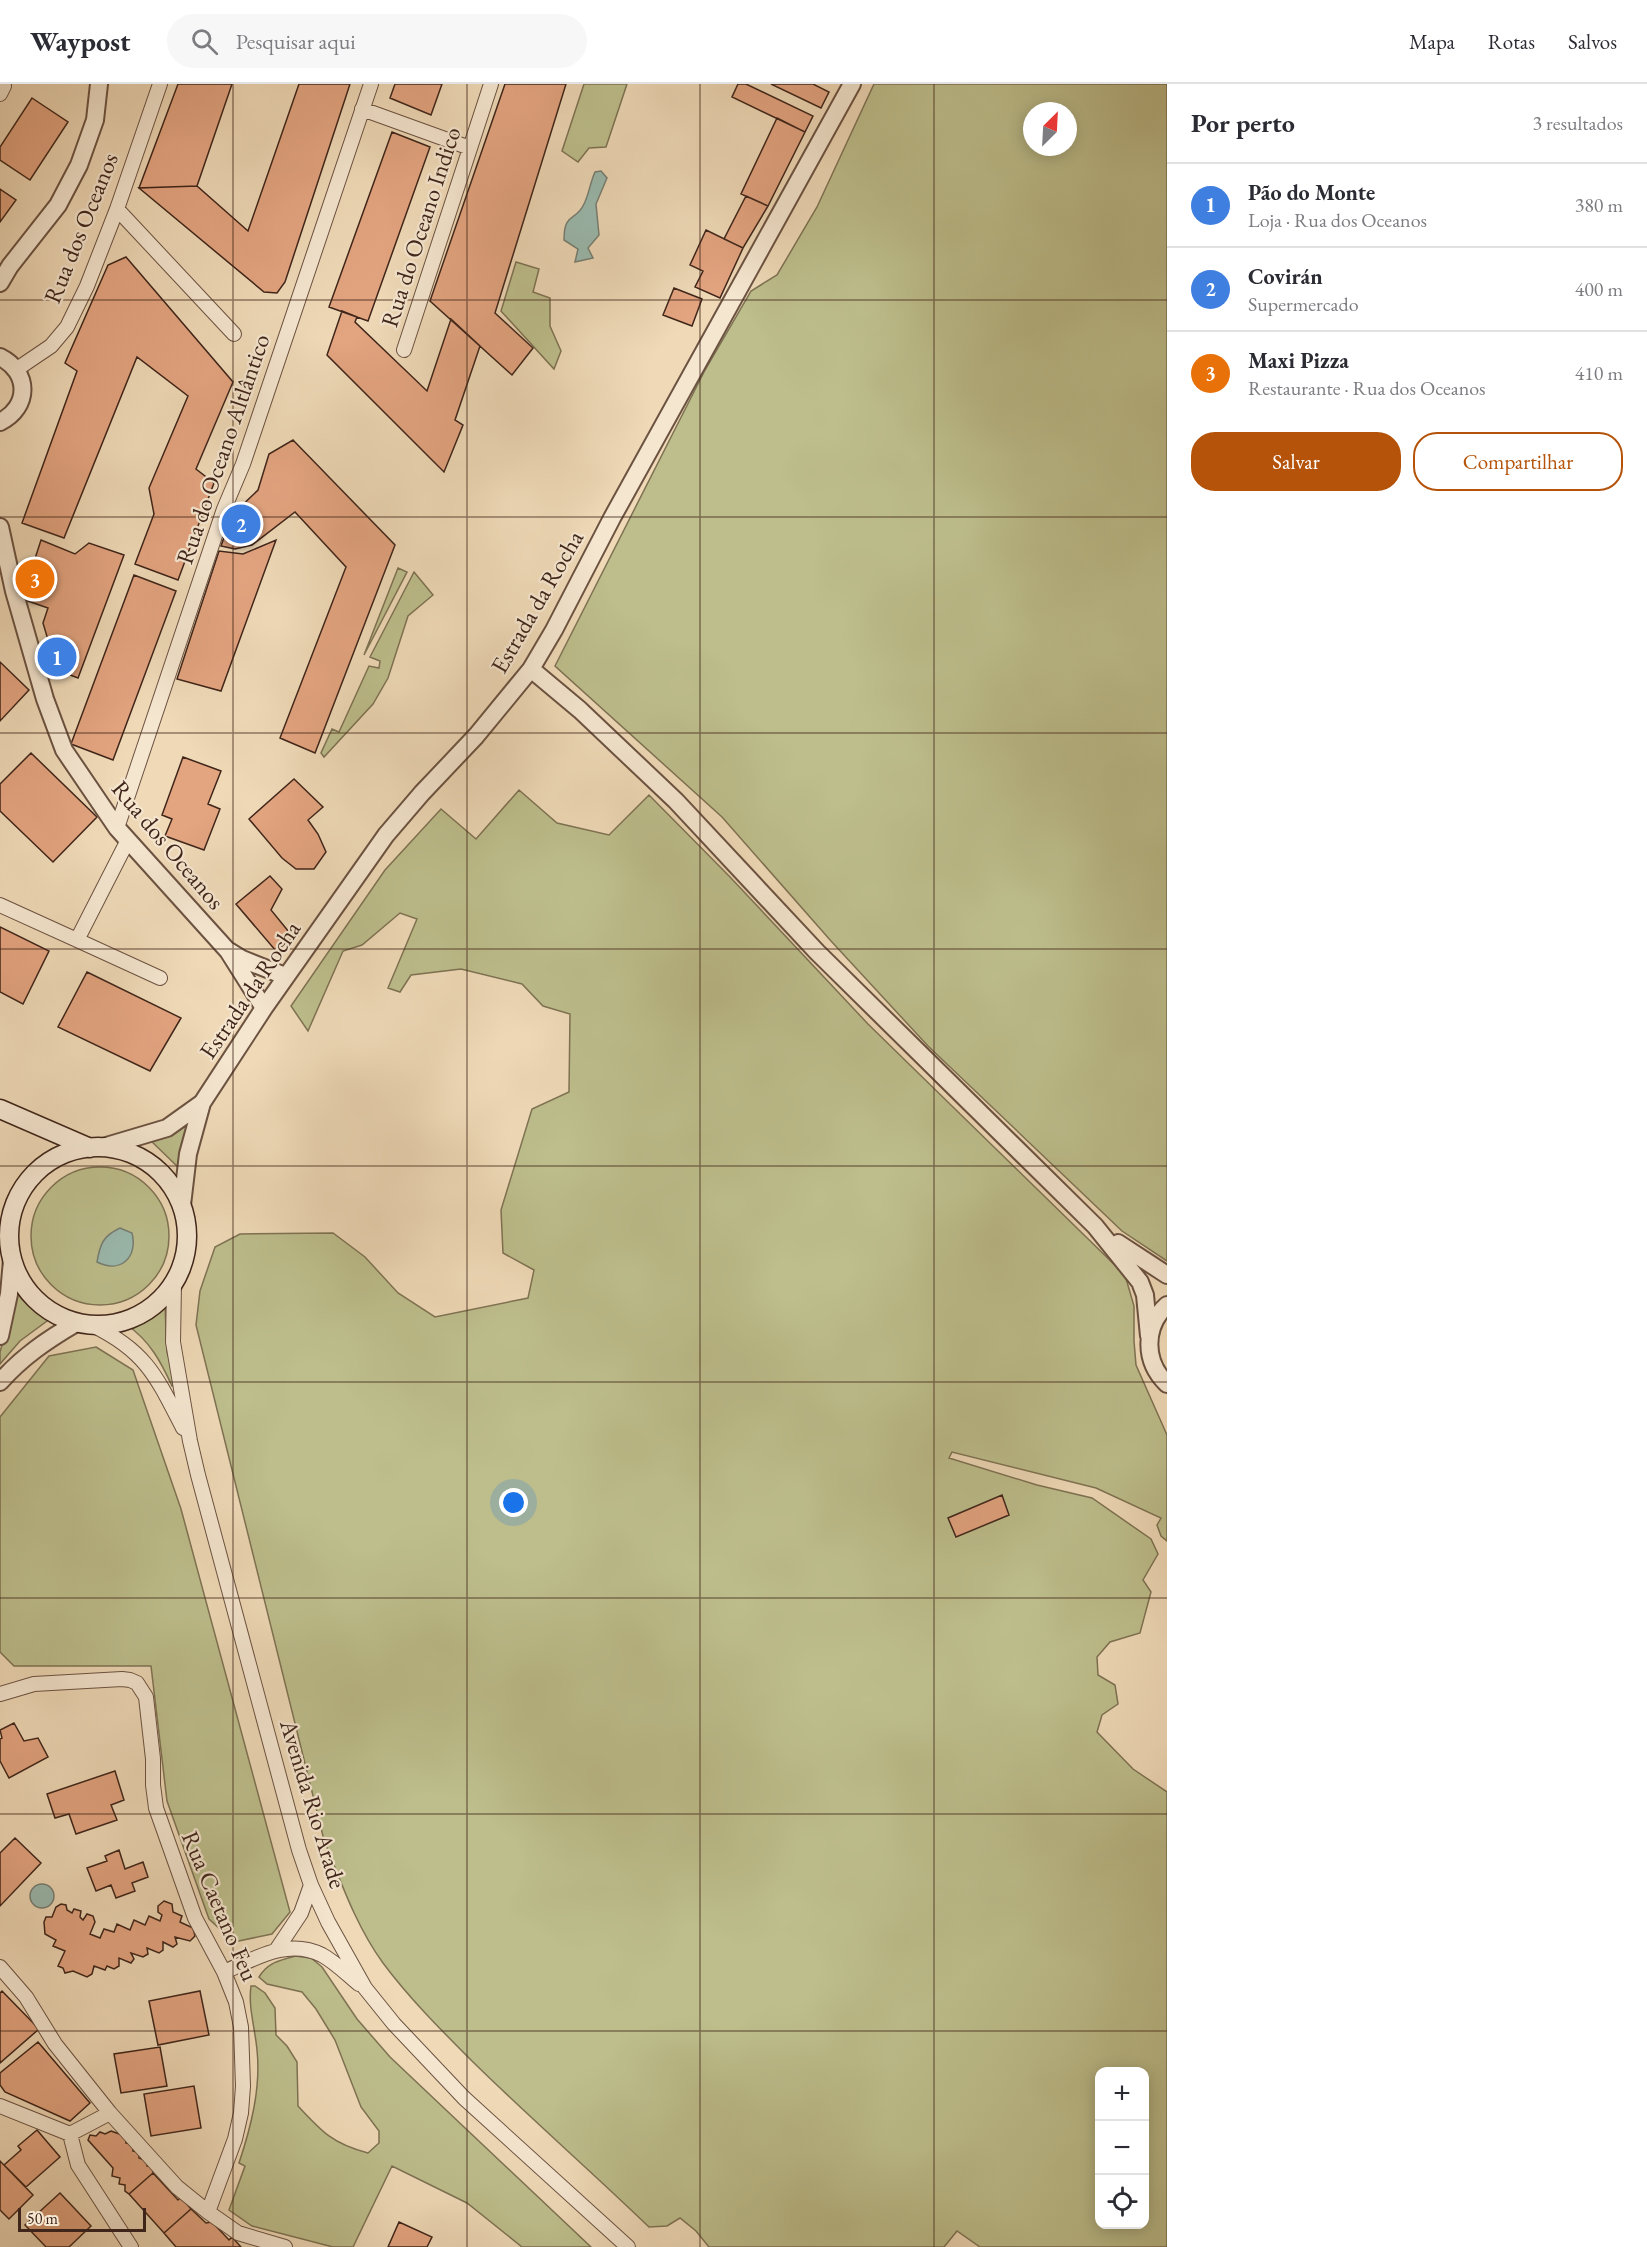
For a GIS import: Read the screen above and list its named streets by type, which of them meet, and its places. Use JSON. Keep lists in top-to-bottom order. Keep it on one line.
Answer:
{"streets":{"street":["Rua do Oceano Indico","Rua dos Oceanos","Rua do Oceano Altlântico","Estrada da Rocha","Avenida Rio Arade","Rua Caetano Feu"]},"crossings":[["Rua dos Oceanos","Rua do Oceano Altlântico"]],"scale_bar":"50 m","north":"top right","page":{"header":"Waypost","search":"Pesquisar aqui","nav":["Mapa","Rotas","Salvos"],"heading":["Por perto","3 resultados"],"list":[{"mark":"1","name":"Pão do Monte","note":"Loja · Rua dos Oceanos","value":"380 m"},{"mark":"2","name":"Covirán","note":"Supermercado","value":"400 m"},{"mark":"3","name":"Maxi Pizza","note":"Restaurante · Rua dos Oceanos","value":"410 m"}],"buttons":["Salvar","Compartilhar"],"pins":["2","3","1"],"map_buttons":["+","−"],"scale":"50 m"}}
